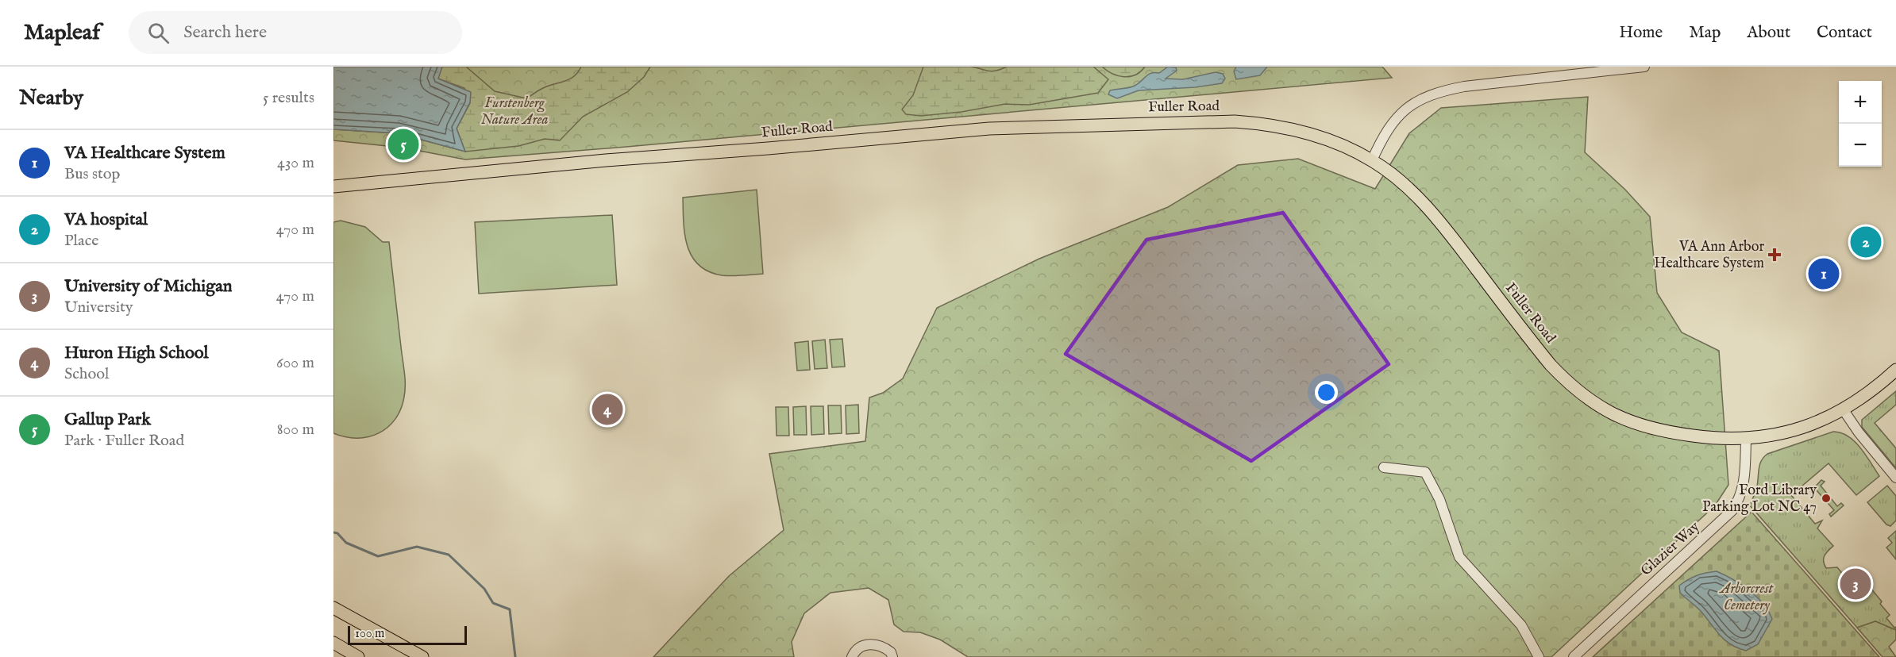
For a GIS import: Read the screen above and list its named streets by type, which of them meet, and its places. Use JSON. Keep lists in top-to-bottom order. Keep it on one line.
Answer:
{"streets":{"main road":["Fuller Road"],"street":["Glazier Way"]},"crossings":[["Fuller Road","Glazier Way"]],"parks":["Furstenberg Nature Area","Arborcrest Cemetery"],"places":{"health":["VA Ann Arbor Healthcare System"],"other":["Ford Library Parking Lot NC 47"]},"scale_bar":"100 m","page":{"header":"Mapleaf","search":"Search here","nav":["Home","Map","About","Contact"],"heading":["Nearby","5 results"],"map_buttons":["+","−"],"pins":["5","2","1","4","3"],"list":[{"mark":"1","name":"VA Healthcare System","note":"Bus stop","value":"430 m"},{"mark":"2","name":"VA hospital","note":"Place","value":"470 m"},{"mark":"3","name":"University of Michigan","note":"University","value":"470 m"},{"mark":"4","name":"Huron High School","note":"School","value":"600 m"},{"mark":"5","name":"Gallup Park","note":"Park · Fuller Road","value":"800 m"}],"scale":"100 m"}}
